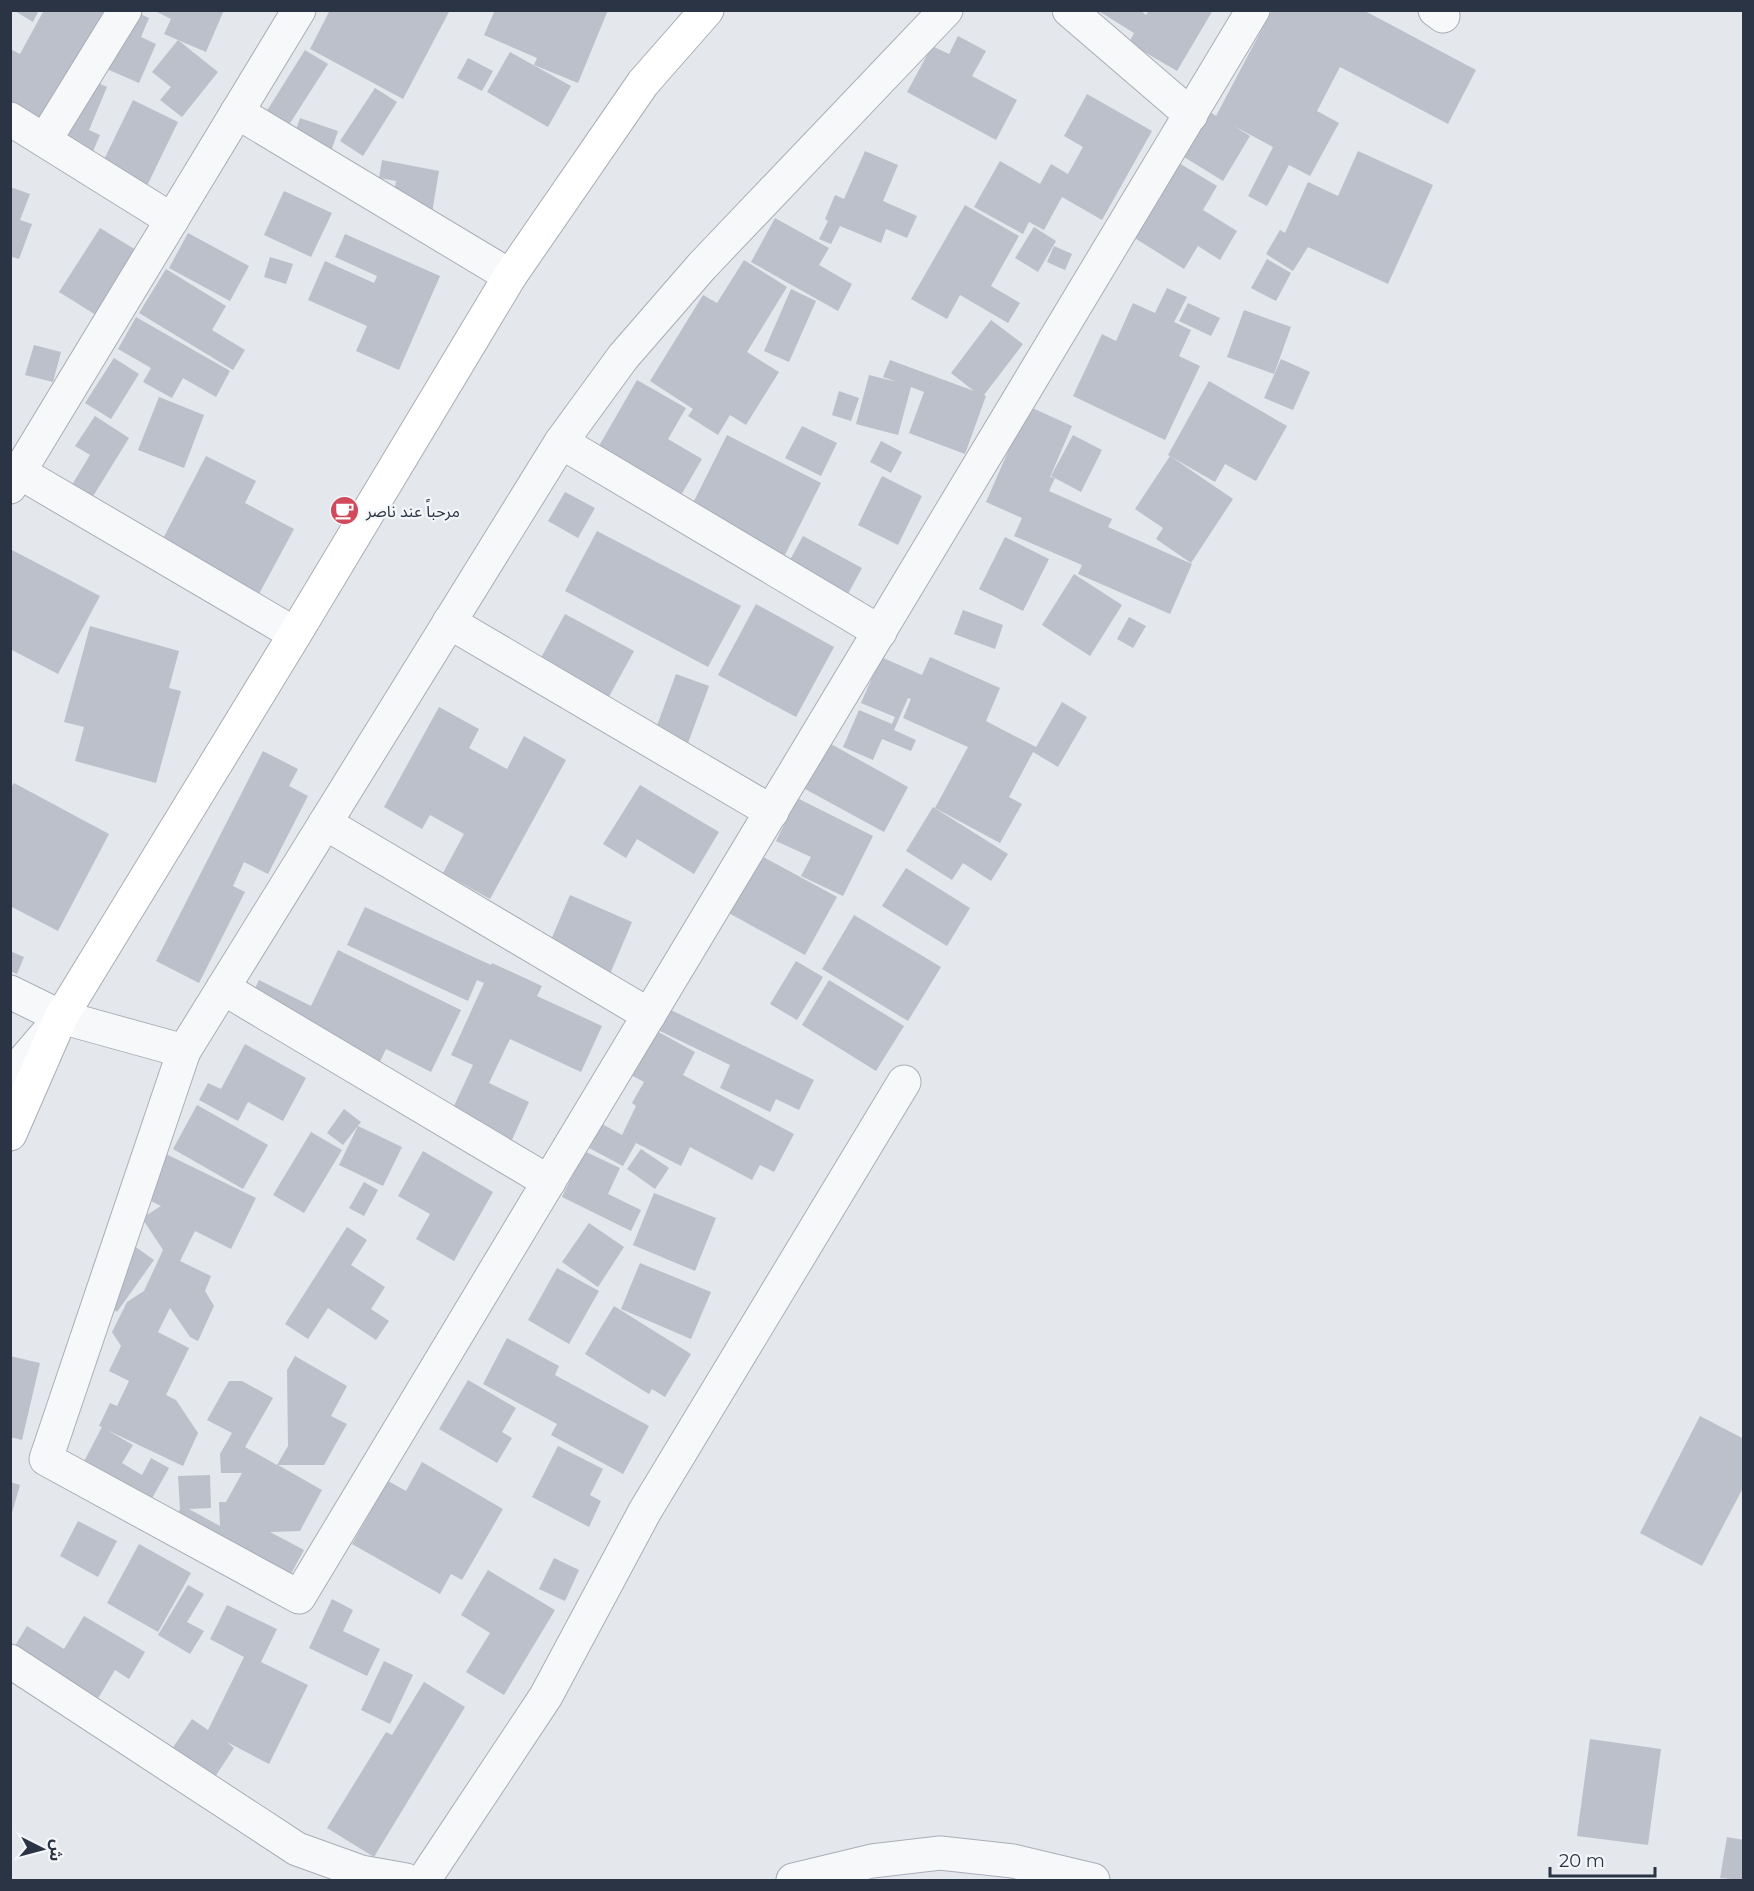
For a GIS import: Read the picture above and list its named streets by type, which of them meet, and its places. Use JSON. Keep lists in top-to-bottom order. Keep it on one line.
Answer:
{"places":{"cafe":["مرحباً عند ناصر"]},"scale_bar":"20 m","north":"right"}
